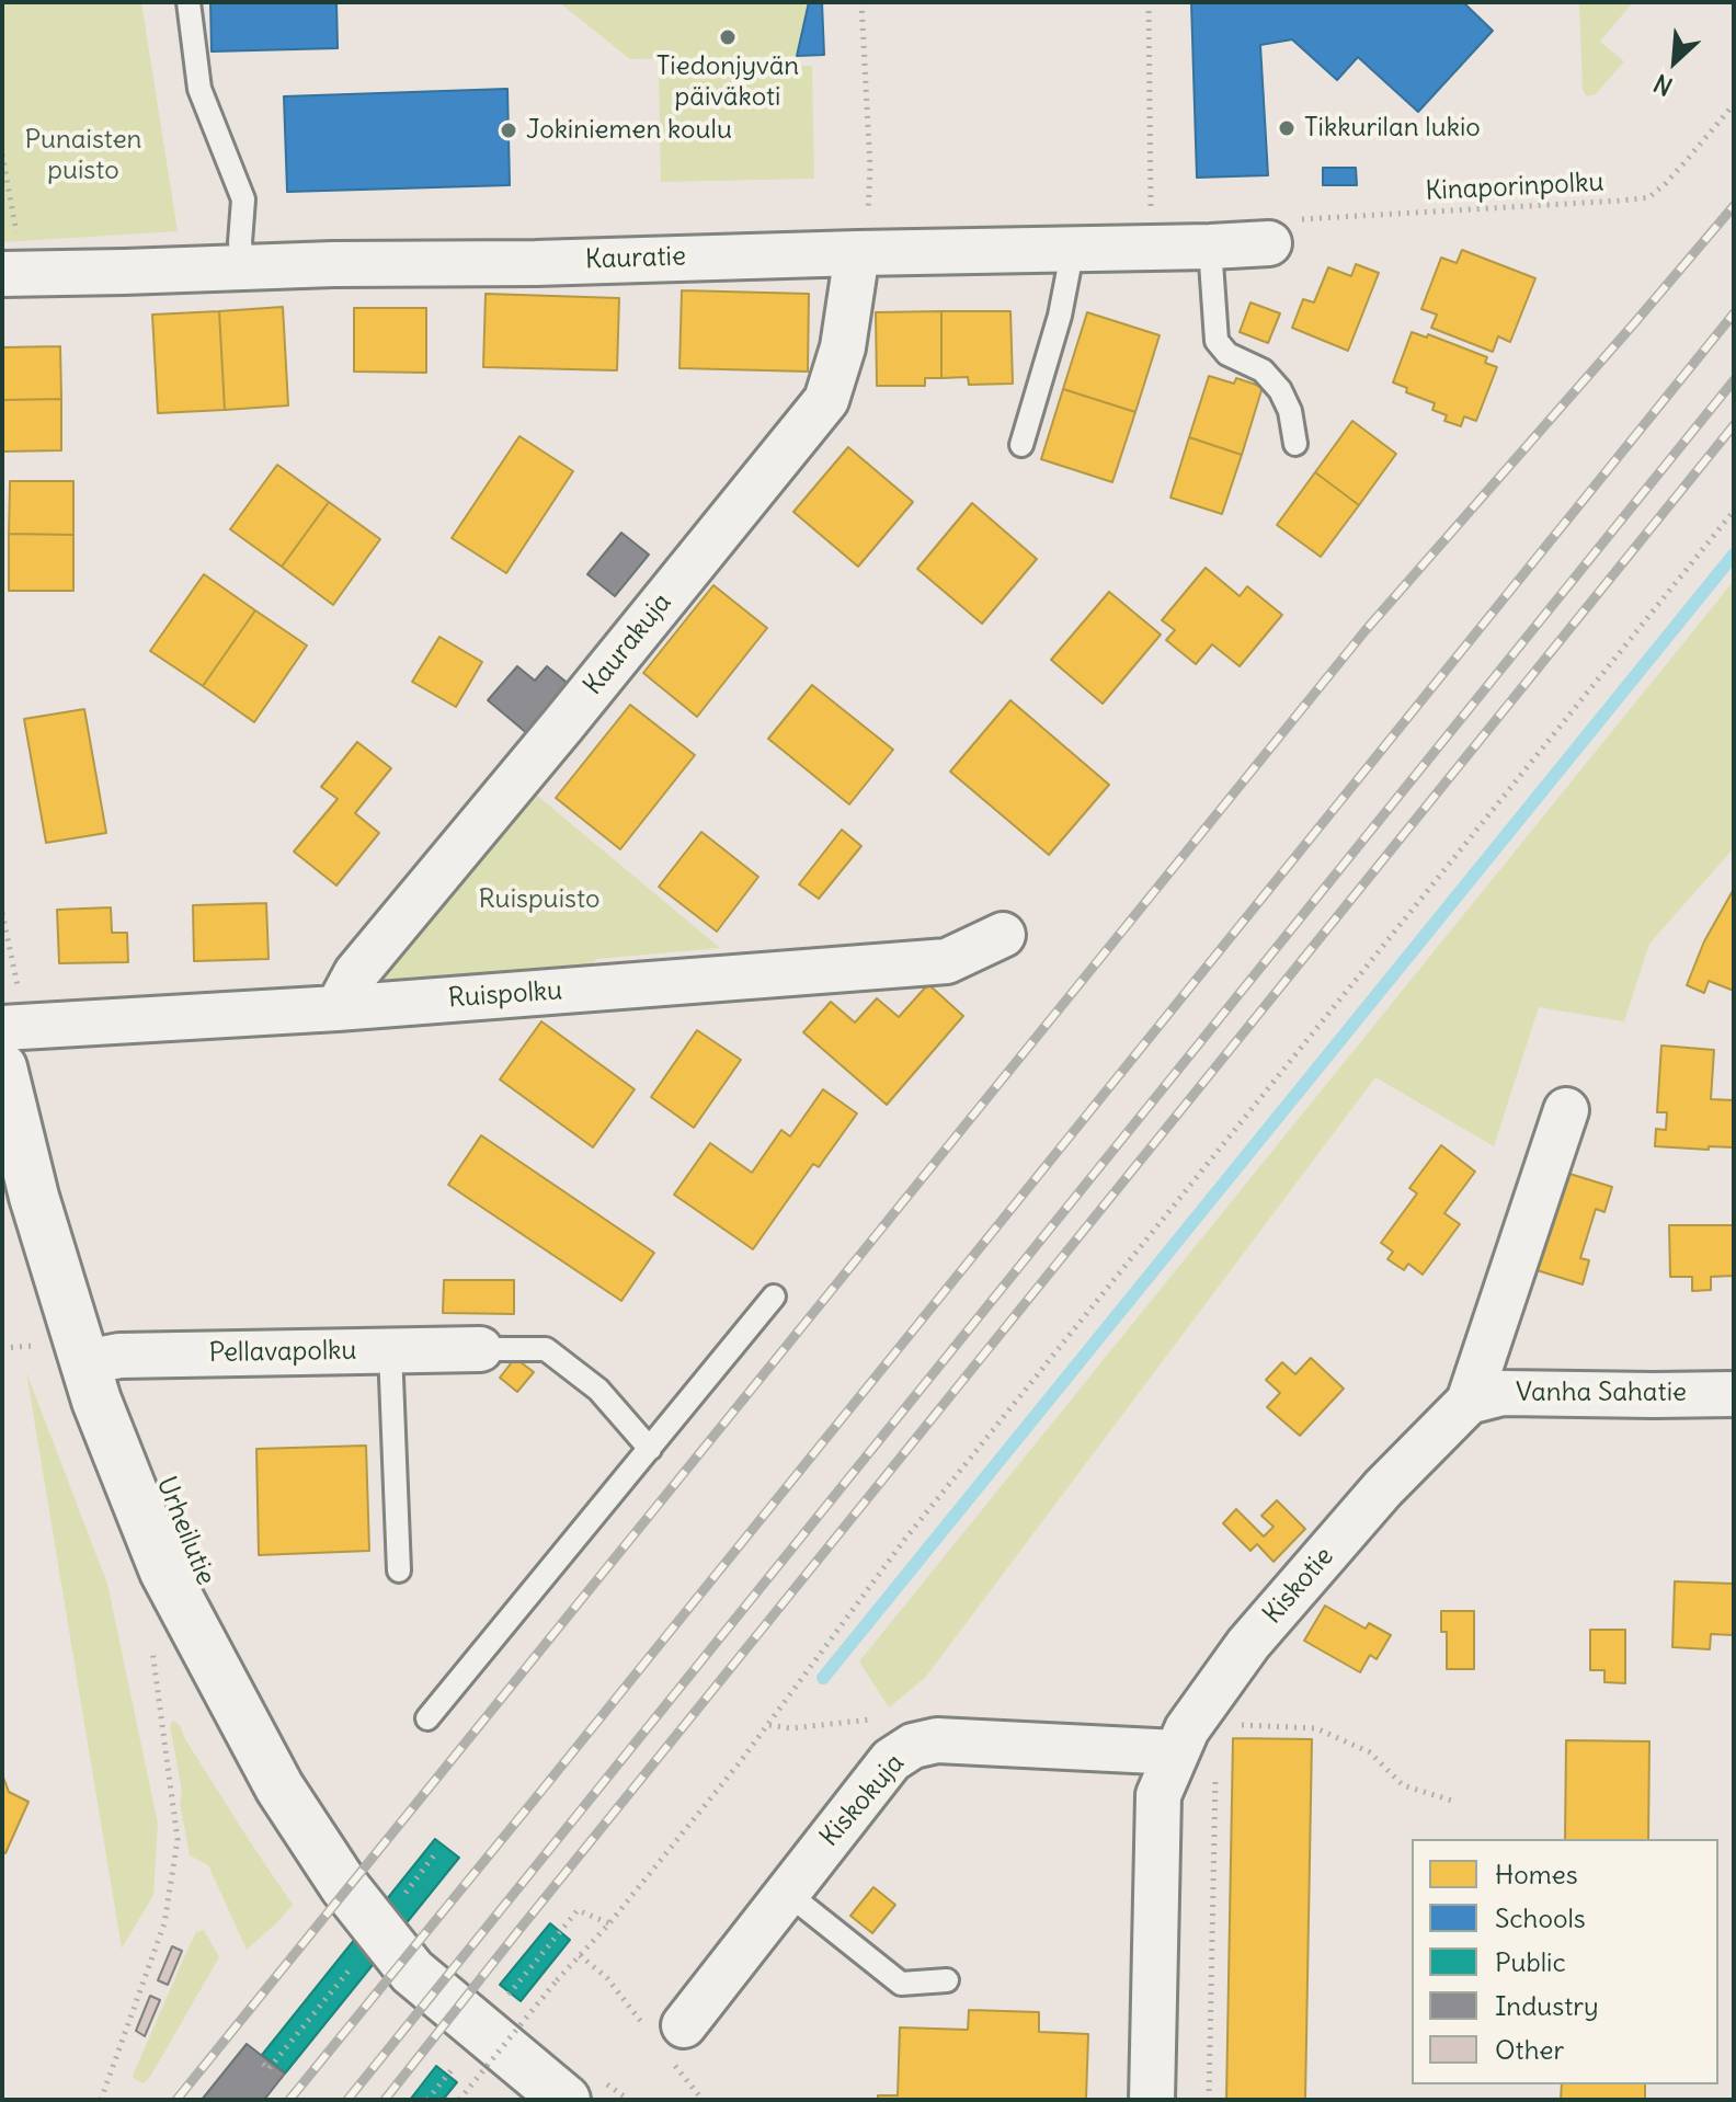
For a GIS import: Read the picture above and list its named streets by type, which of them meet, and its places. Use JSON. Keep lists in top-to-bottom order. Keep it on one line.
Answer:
{"streets":{"main road":["Urheilutie"],"street":["Kauratie","Kaurakuja","Ruispolku","Pellavapolku","Vanha Sahatie","Kiskotie","Kiskokuja"],"path":["Kinaporinpolku"]},"crossings":[["Kinaporinpolku","Kauratie"],["Kauratie","Kaurakuja"],["Kaurakuja","Ruispolku"],["Pellavapolku","Urheilutie"],["Vanha Sahatie","Kiskotie"],["Kiskotie","Kiskokuja"]],"parks":["Punaisten puisto","Ruispuisto"],"places":["Tiedonjyvän päiväkoti","Tikkurilan lukio","Jokiniemen koulu"],"legend":["Homes","Schools","Public","Industry","Other"],"north":"bottom left"}
